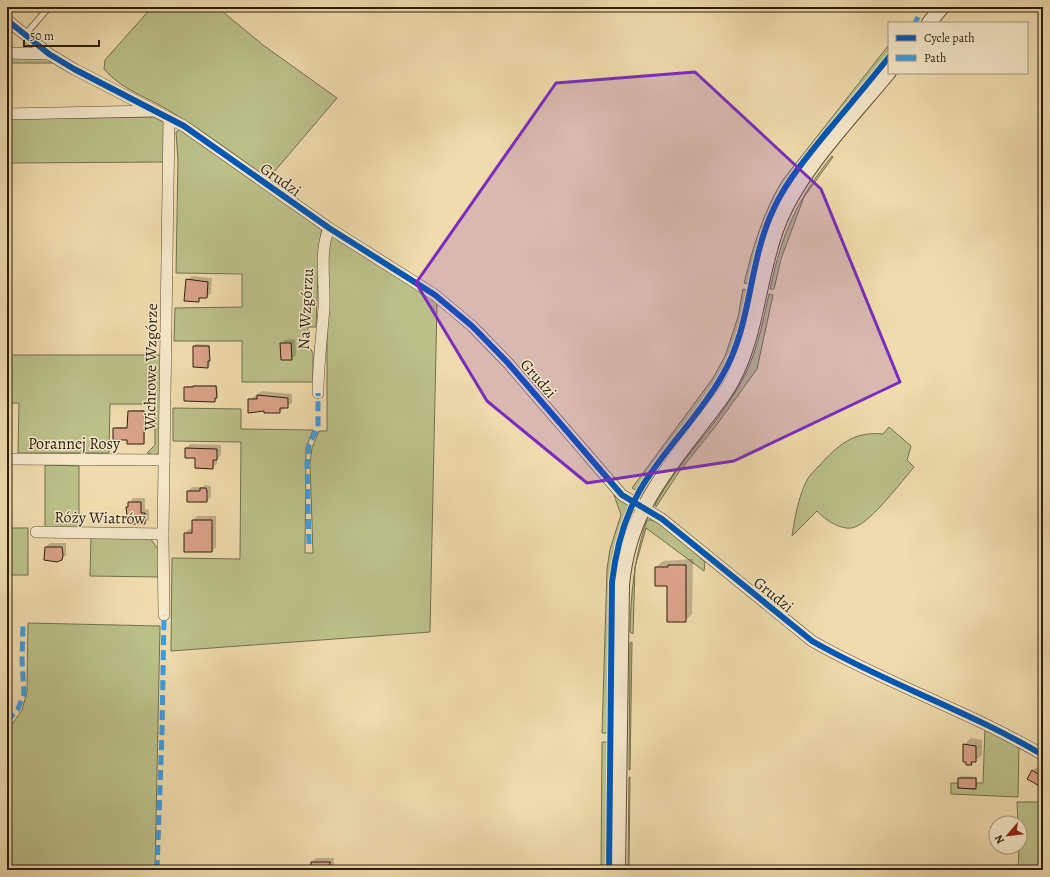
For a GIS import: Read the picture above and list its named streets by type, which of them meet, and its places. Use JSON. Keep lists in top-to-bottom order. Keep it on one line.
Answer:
{"streets":{"street":["Grudzi","Na Wzgórzu","Wichrowe Wzgórze","Porannej Rosy","Róży Wiatrów"]},"crossings":[["Grudzi","Na Wzgórzu"],["Grudzi","Wichrowe Wzgórze"],["Wichrowe Wzgórze","Porannej Rosy"],["Wichrowe Wzgórze","Róży Wiatrów"]],"legend":["Cycle path","Path"],"scale_bar":"50 m","north":"bottom left"}
